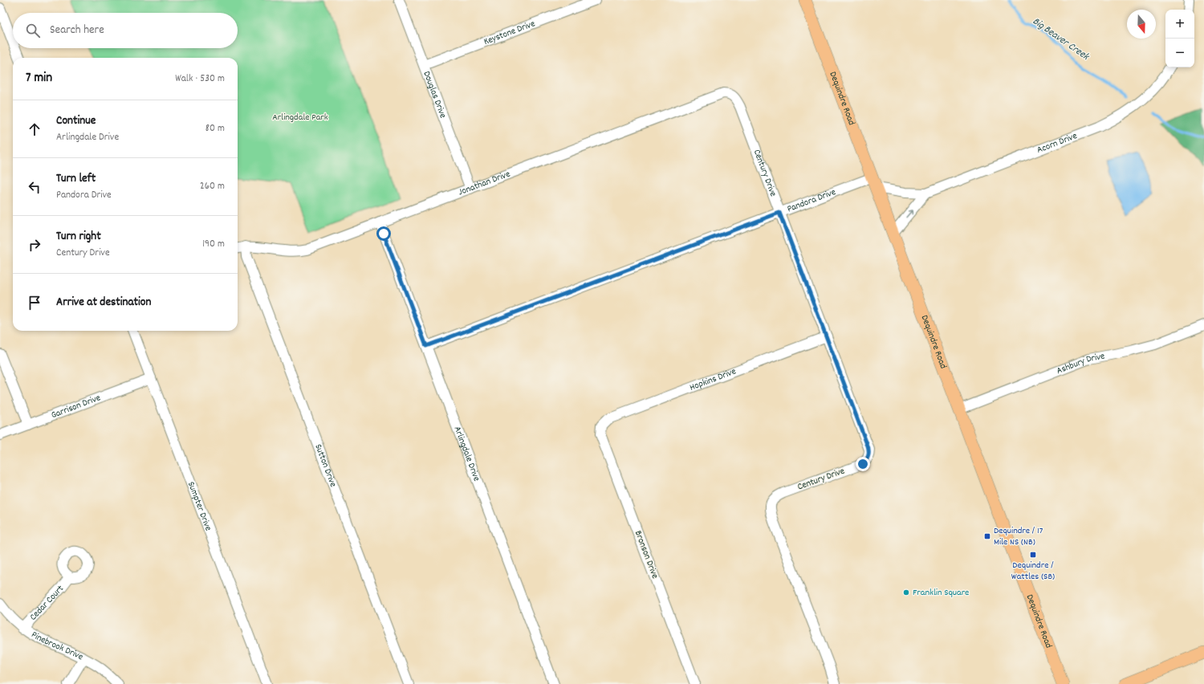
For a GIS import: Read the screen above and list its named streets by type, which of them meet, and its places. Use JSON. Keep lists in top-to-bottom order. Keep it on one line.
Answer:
{"streets":{"main road":["Dequindre Road"],"street":["Keystone Drive","Douglas Drive","Acorn Drive","Century Drive","Jonathan Drive","Pandora Drive","Ashbury Drive","Hopkins Drive","Garrison Drive","Arlingdale Drive","Sutton Drive","Sumpter Drive","Bronson Drive","Cedar Court","Pinebrook Drive"]},"crossings":[["Keystone Drive","Douglas Drive"],["Douglas Drive","Jonathan Drive"],["Dequindre Road","Acorn Drive"],["Dequindre Road","Pandora Drive"],["Dequindre Road","Ashbury Drive"],["Acorn Drive","Pandora Drive"],["Century Drive","Jonathan Drive"],["Century Drive","Pandora Drive"],["Century Drive","Hopkins Drive"],["Jonathan Drive","Arlingdale Drive"],["Jonathan Drive","Sutton Drive"],["Pandora Drive","Arlingdale Drive"],["Hopkins Drive","Bronson Drive"],["Garrison Drive","Sumpter Drive"],["Cedar Court","Pinebrook Drive"]],"water":["Big Beaver Creek"],"parks":["Arlingdale Park"],"places":{"transit":["Dequindre / 17 Mile NS (NB)","Dequindre / Wattles (SB)"],"other":["Franklin Square"]},"north":"bottom","page":{"map_buttons":["+","−"],"search":"Search here","heading":["7 min","Walk · 530 m"],"list":[["Continue","Arlingdale Drive","80 m"],["Turn left","Pandora Drive","260 m"],["Turn right","Century Drive","190 m"],"Arrive at destination"]}}
